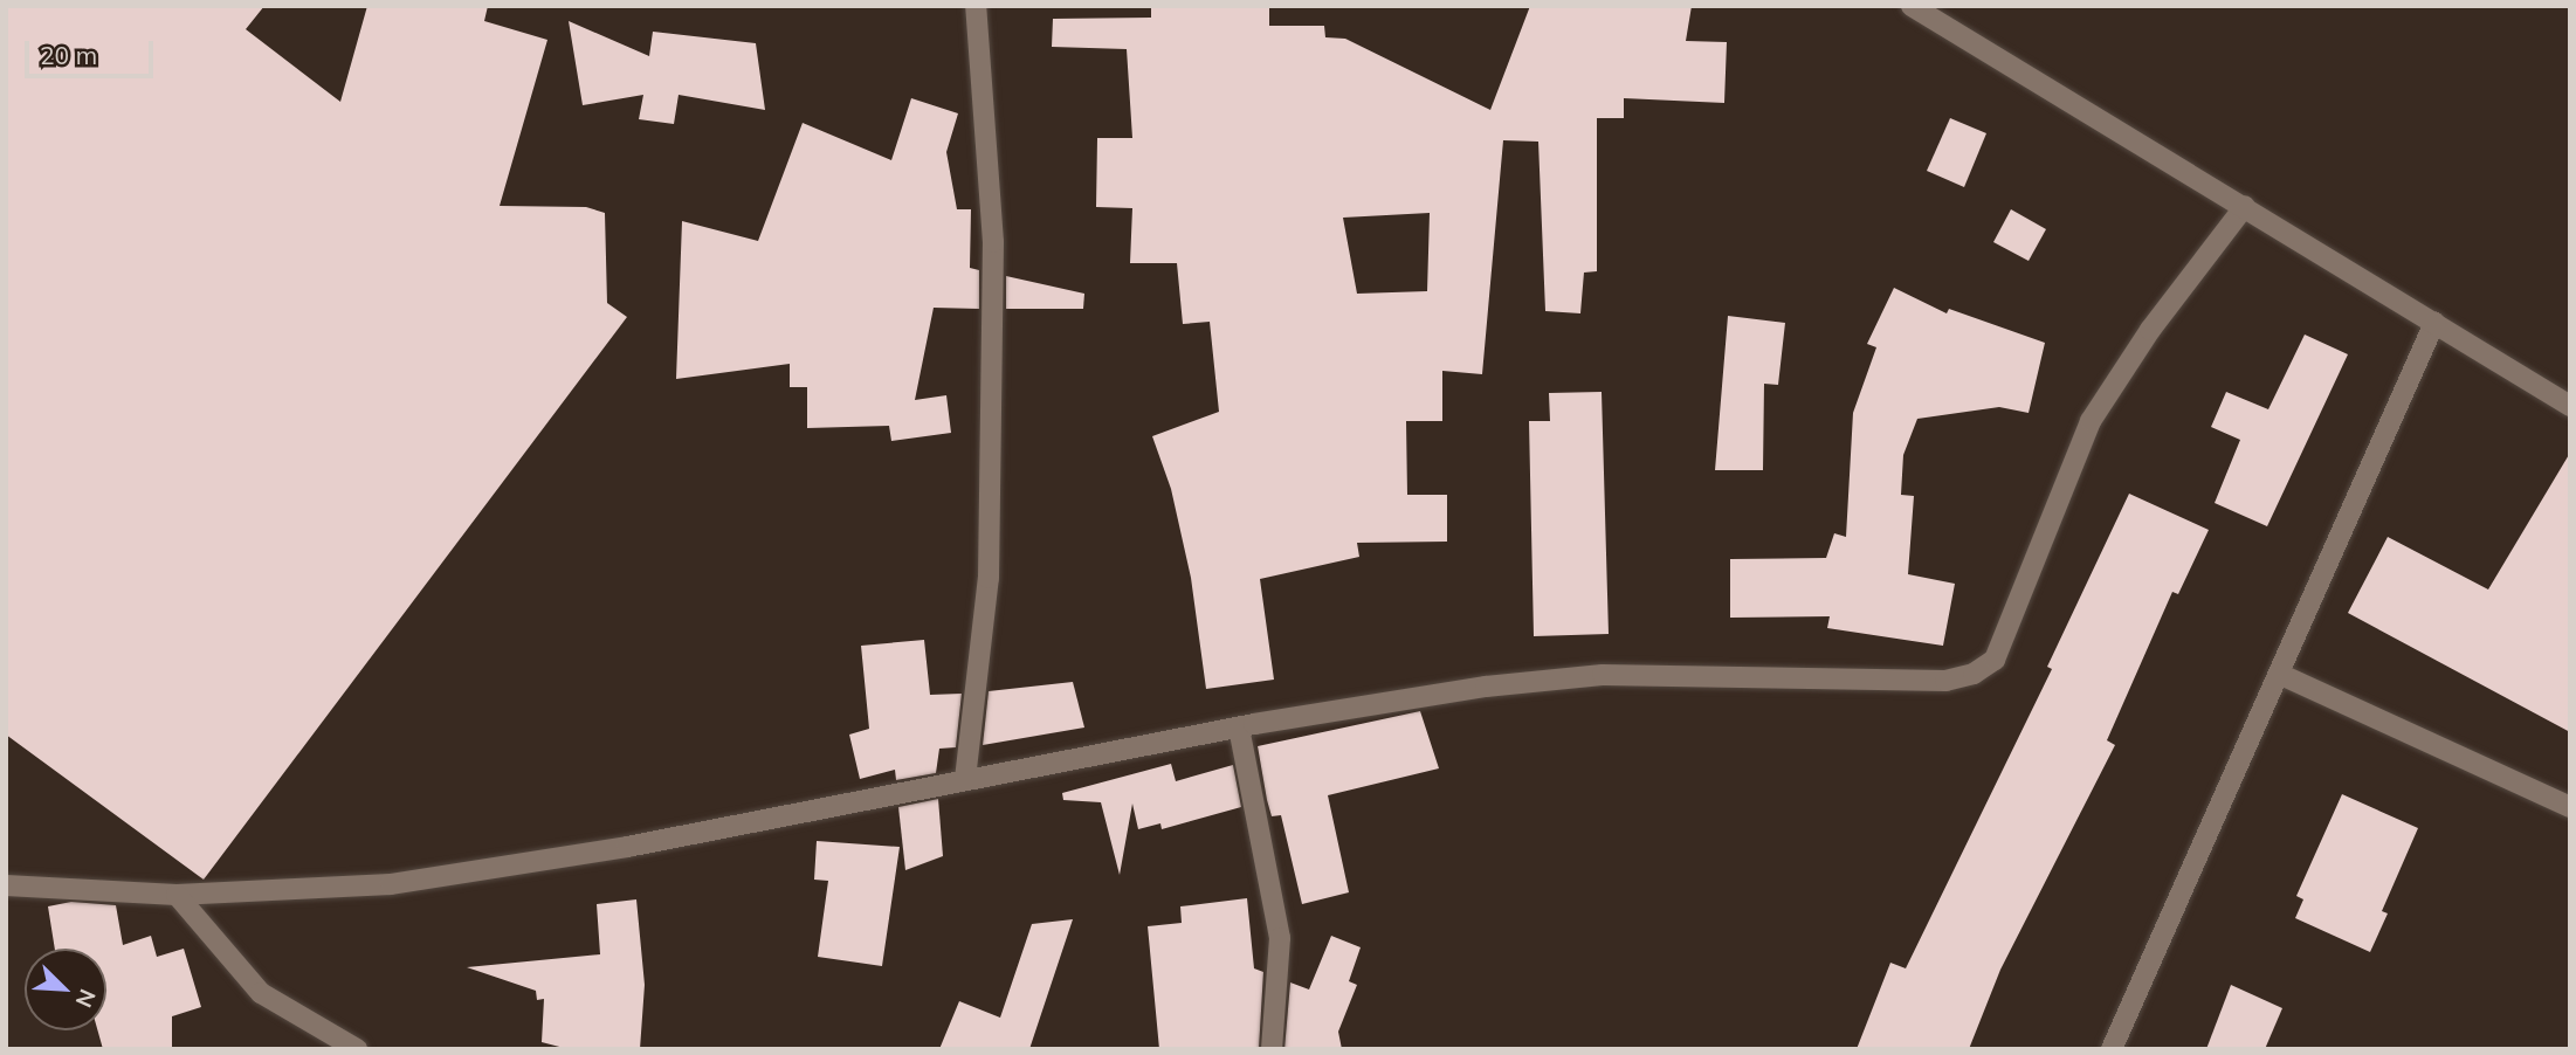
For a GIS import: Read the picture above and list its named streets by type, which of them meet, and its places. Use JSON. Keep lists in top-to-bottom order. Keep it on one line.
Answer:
{"scale_bar":"20 m","north":"bottom right"}
